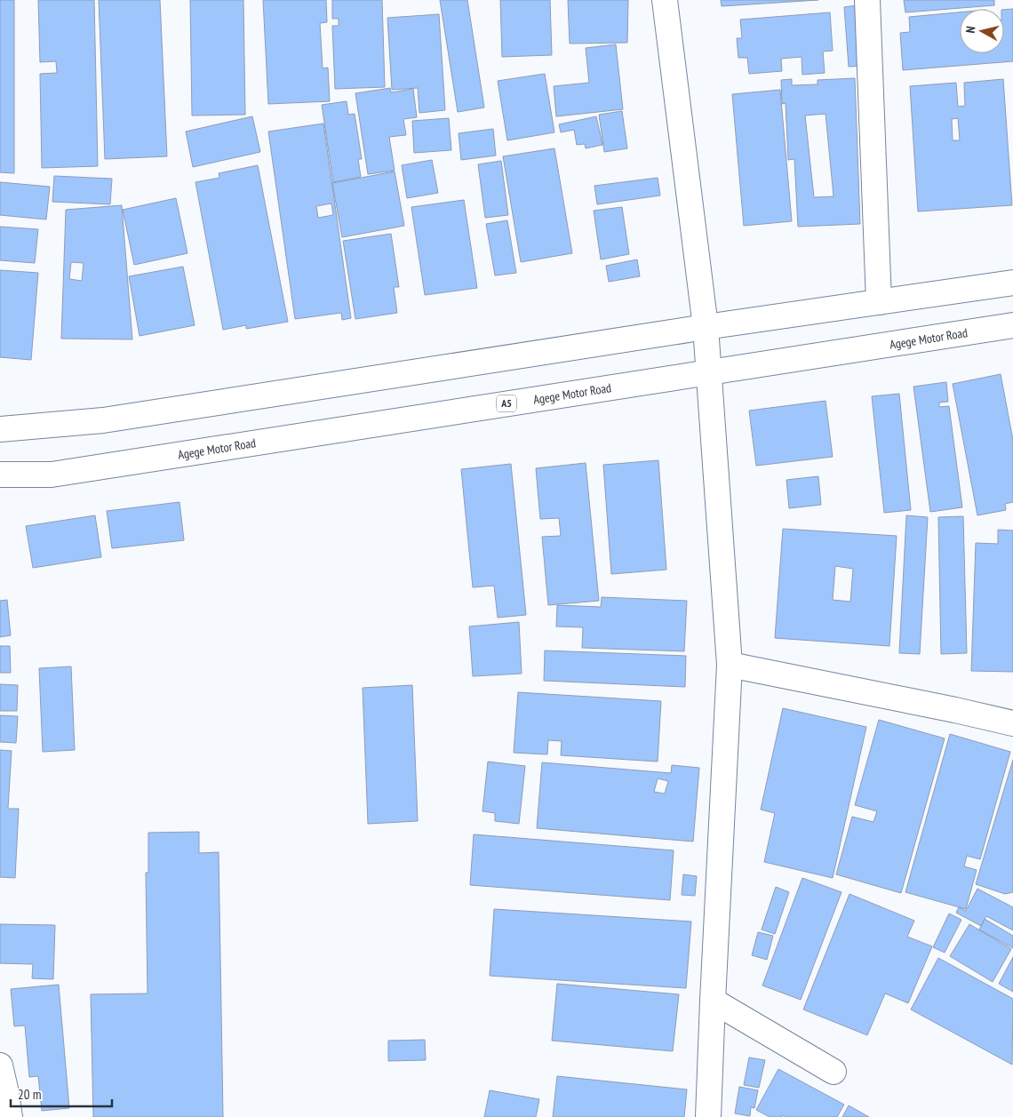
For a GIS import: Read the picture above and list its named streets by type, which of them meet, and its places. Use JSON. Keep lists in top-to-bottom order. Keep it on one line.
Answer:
{"streets":{"main road":["Agege Motor Road","A5"]},"scale_bar":"20 m","north":"left"}
